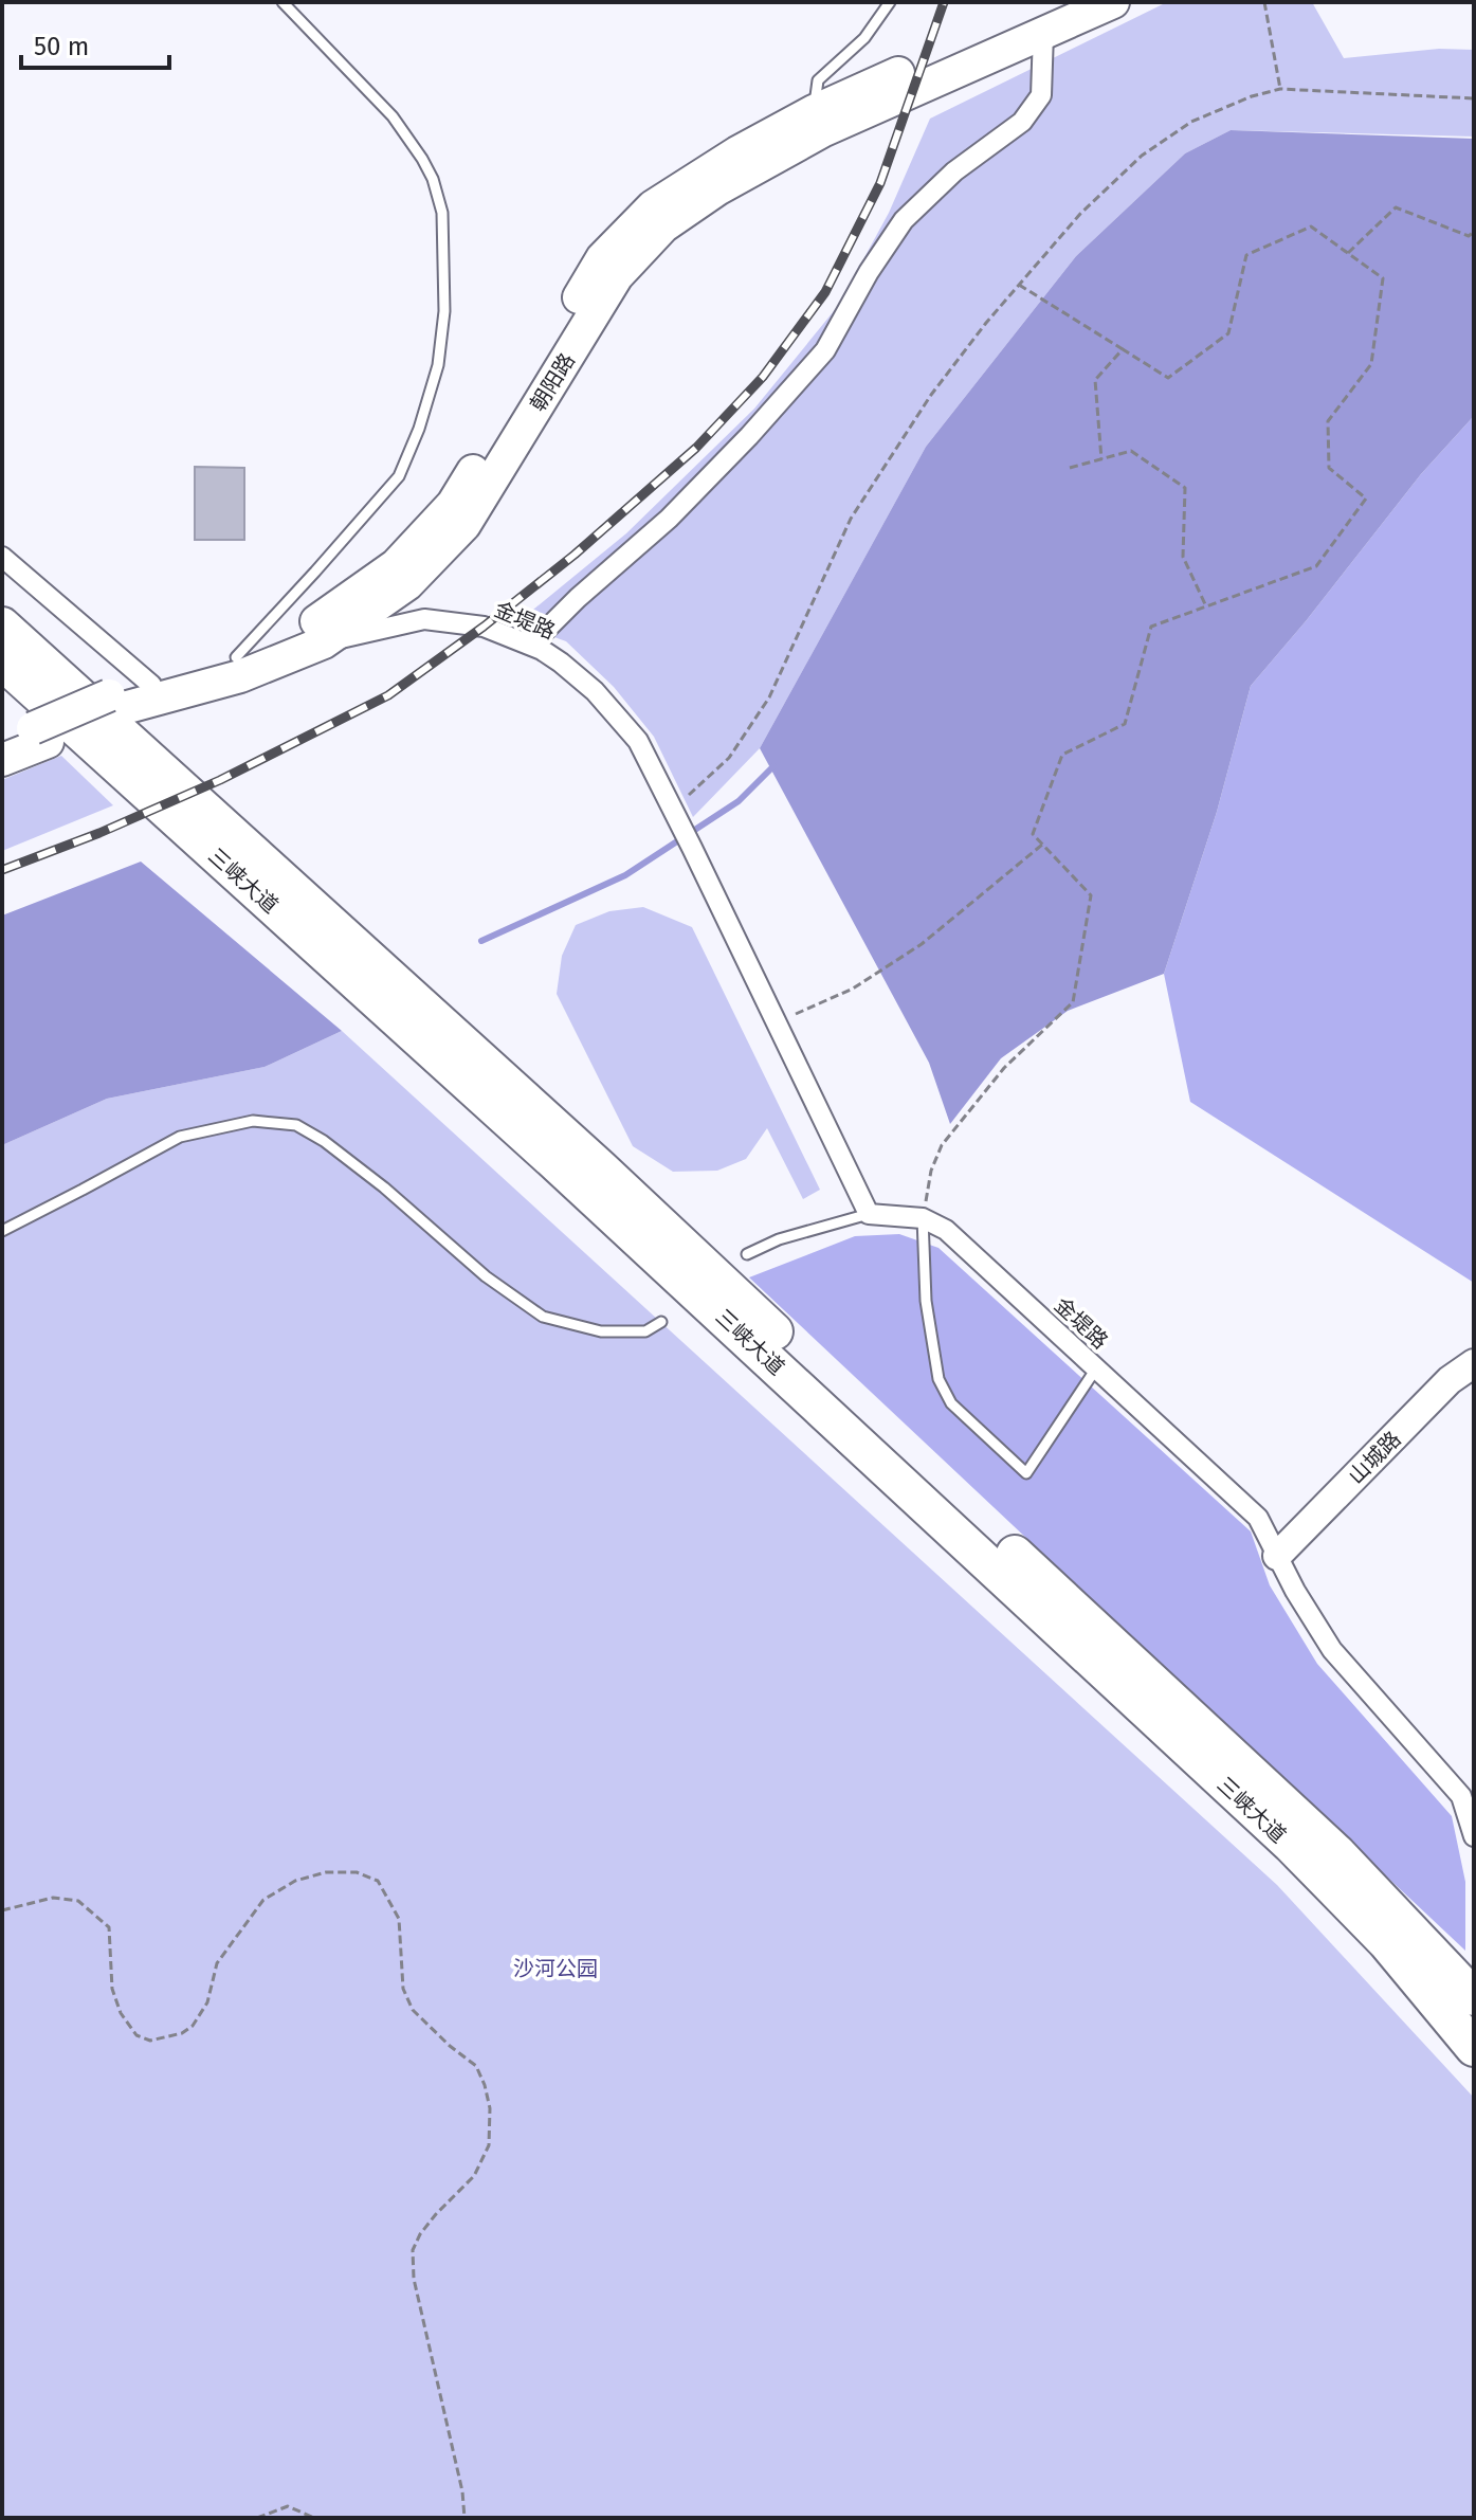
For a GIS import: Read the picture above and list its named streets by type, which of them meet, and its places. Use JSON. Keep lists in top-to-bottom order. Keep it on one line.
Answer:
{"streets":{"highway":["三峡大道"],"main road":["朝阳路"],"street":["金堤路","山城路"]},"crossings":[["朝阳路","金堤路"],["金堤路","山城路"]],"parks":["沙河公园"],"scale_bar":"50 m"}
